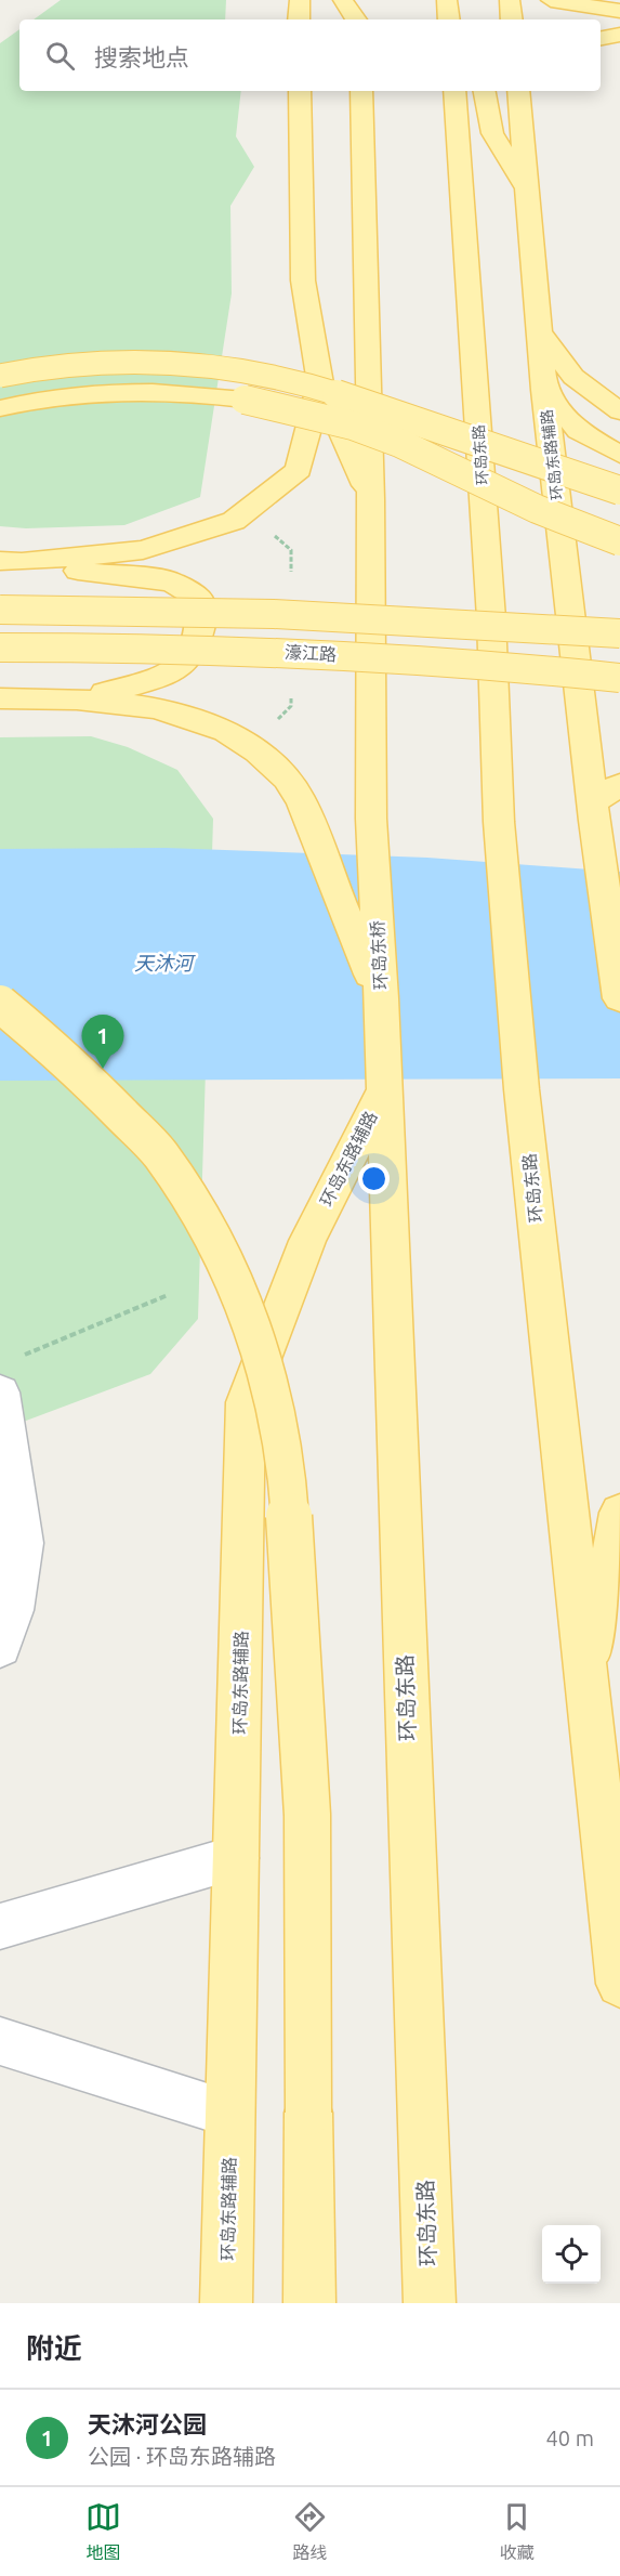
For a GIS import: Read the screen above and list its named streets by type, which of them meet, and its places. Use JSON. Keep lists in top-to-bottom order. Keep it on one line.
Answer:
{"streets":{"main road":["环岛东路","环岛东路辅路","濠江路","环岛东桥"]},"crossings":[["环岛东路","环岛东路辅路"],["环岛东路","环岛东桥"],["环岛东路辅路","环岛东桥"]],"water":["天沐河"],"page":{"search":"搜索地点","pins":"1","heading":"附近","list":[{"mark":"1","name":"天沐河公园","note":"公园 · 环岛东路辅路","value":"40 m"}],"nav":["地图","路线","收藏"]}}
